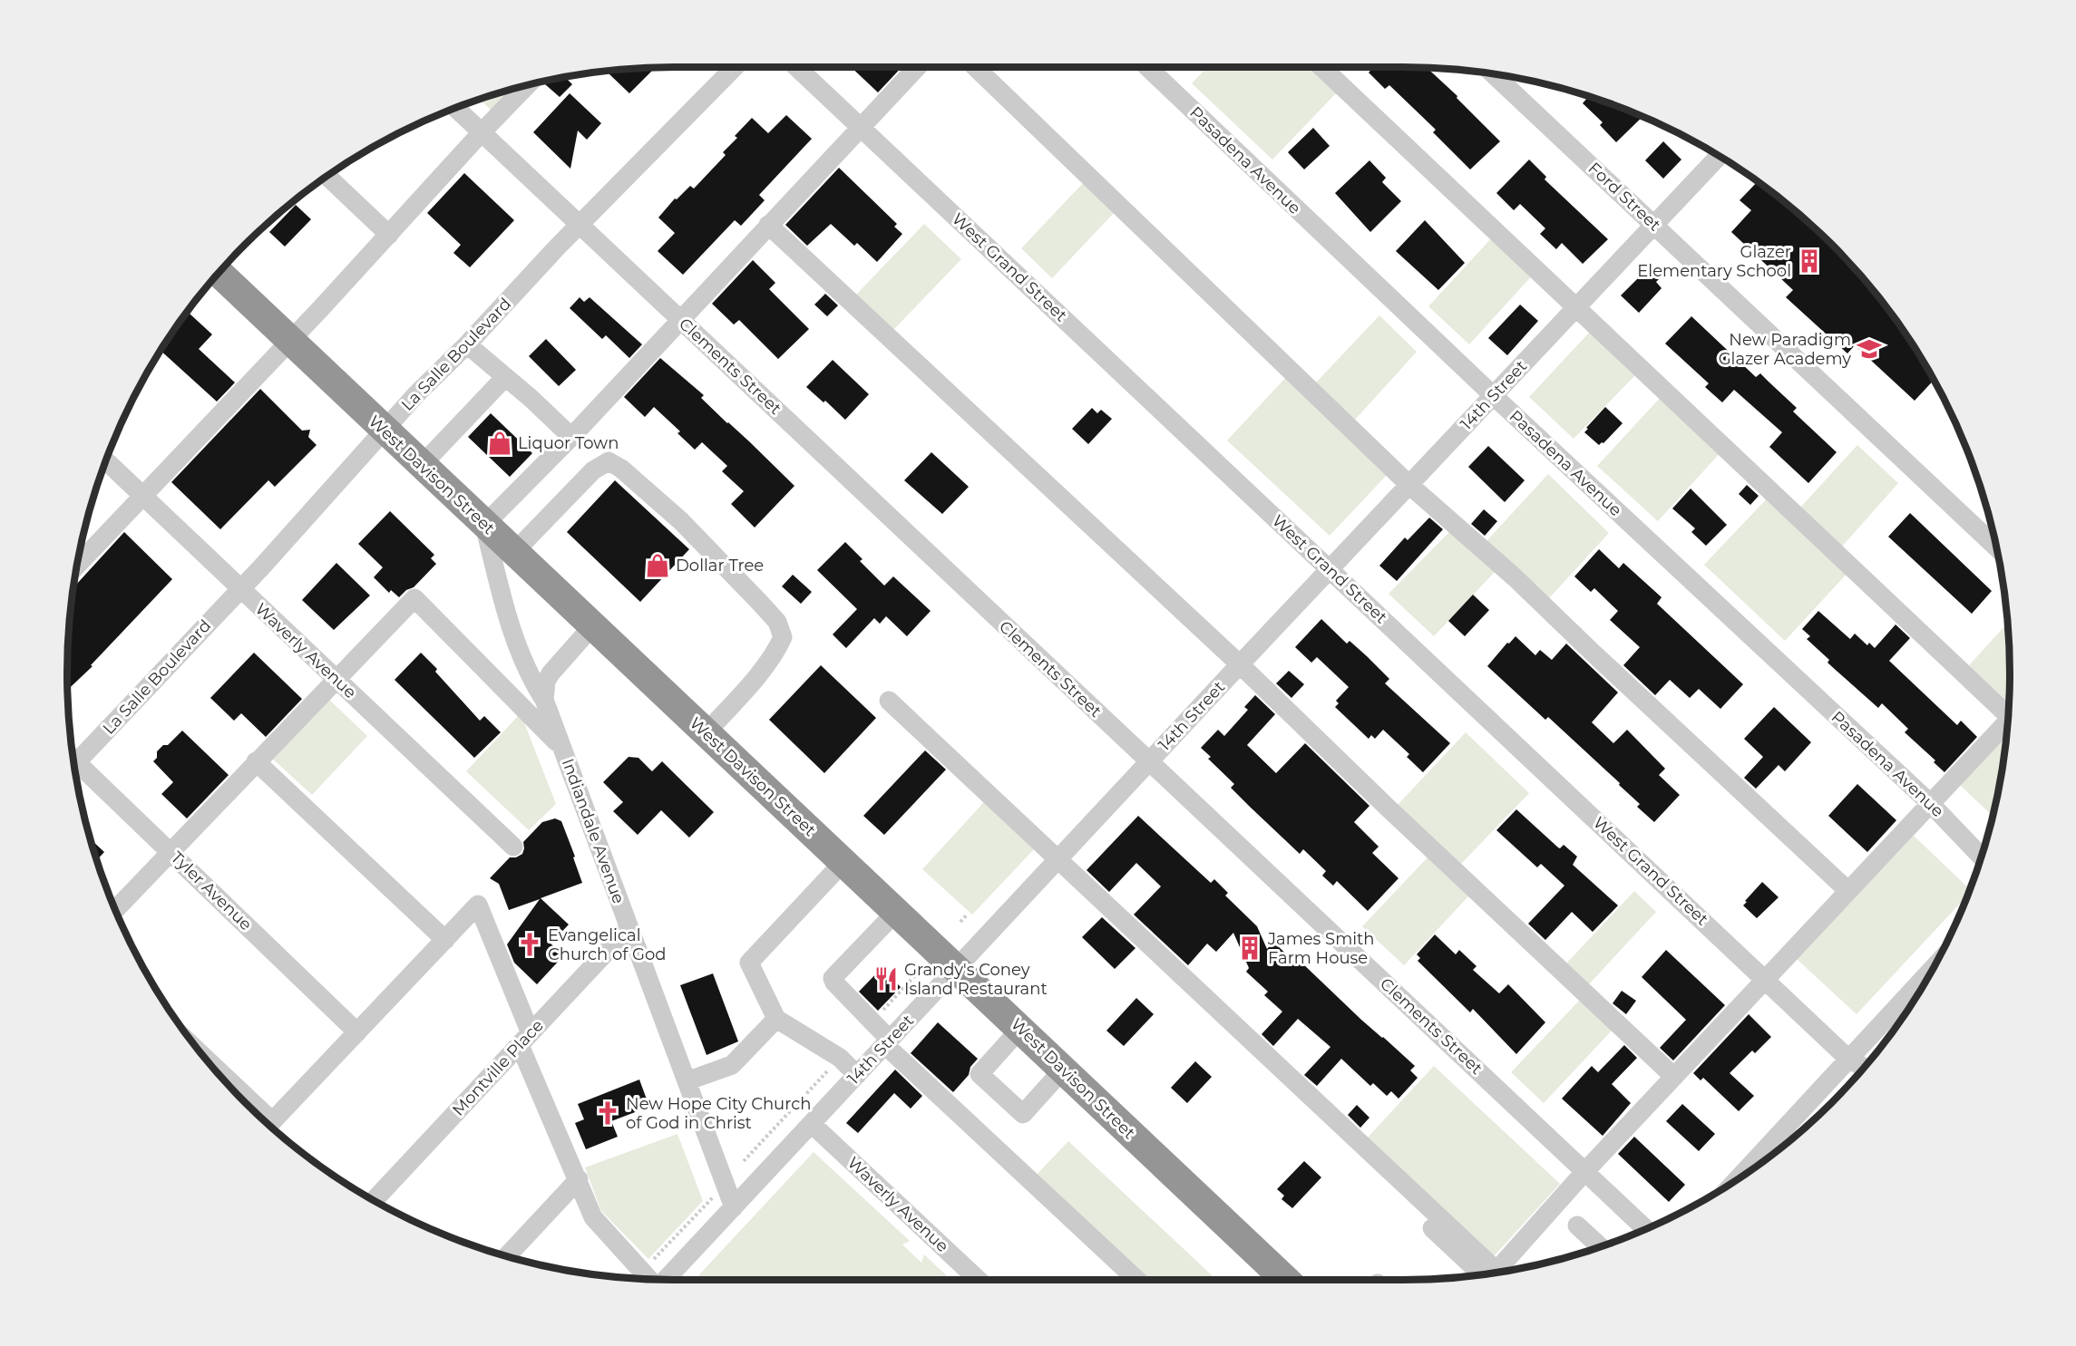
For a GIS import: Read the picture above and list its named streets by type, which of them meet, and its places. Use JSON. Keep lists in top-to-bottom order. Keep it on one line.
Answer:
{"streets":{"highway":["West Davison Street"],"street":["Pasadena Avenue","Ford Street","West Grand Street","La Salle Boulevard","Clements Street","14th Street","Waverly Avenue","Indiandale Avenue","Tyler Avenue","Montville Place"]},"crossings":[["Pasadena Avenue","14th Street"],["Ford Street","14th Street"],["West Grand Street","14th Street"],["La Salle Boulevard","Clements Street"],["La Salle Boulevard","West Davison Street"],["La Salle Boulevard","Waverly Avenue"],["Clements Street","14th Street"],["14th Street","West Davison Street"],["14th Street","Waverly Avenue"],["14th Street","Indiandale Avenue"],["West Davison Street","Indiandale Avenue"],["Indiandale Avenue","Montville Place"]],"places":{"building":["Glazer Elementary School","James Smith Farm House"],"school or university":["New Paradigm Glazer Academy"],"shop":["Liquor Town","Dollar Tree"],"church":["Evangelical Church of God","New Hope City Church of God in Christ"],"restaurant":["Grandy's Coney Island Restaurant"]}}
